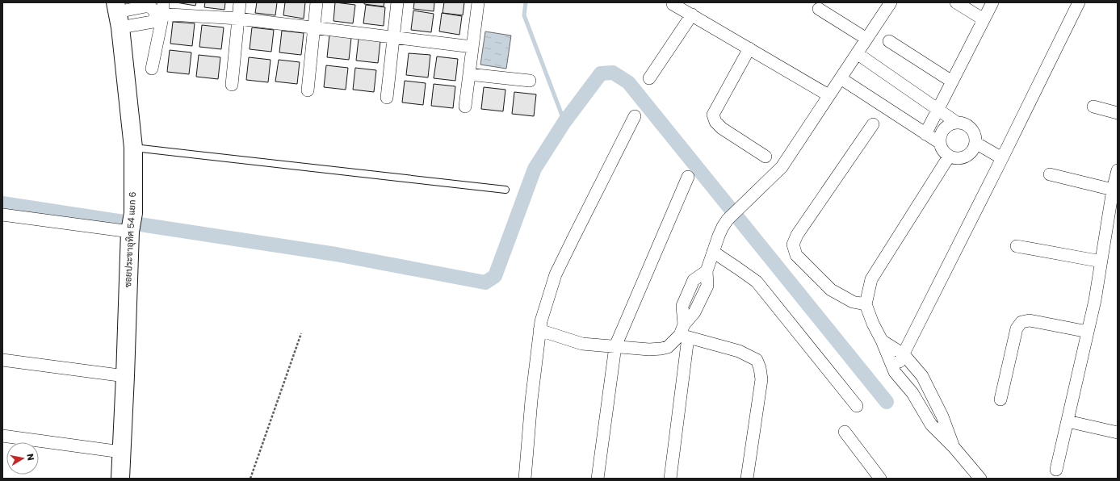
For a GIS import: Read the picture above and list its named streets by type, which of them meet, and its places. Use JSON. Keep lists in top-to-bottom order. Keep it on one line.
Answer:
{"streets":{"street":["ซอยประชาอุทิศ 54 แยก 6"]},"north":"right"}
